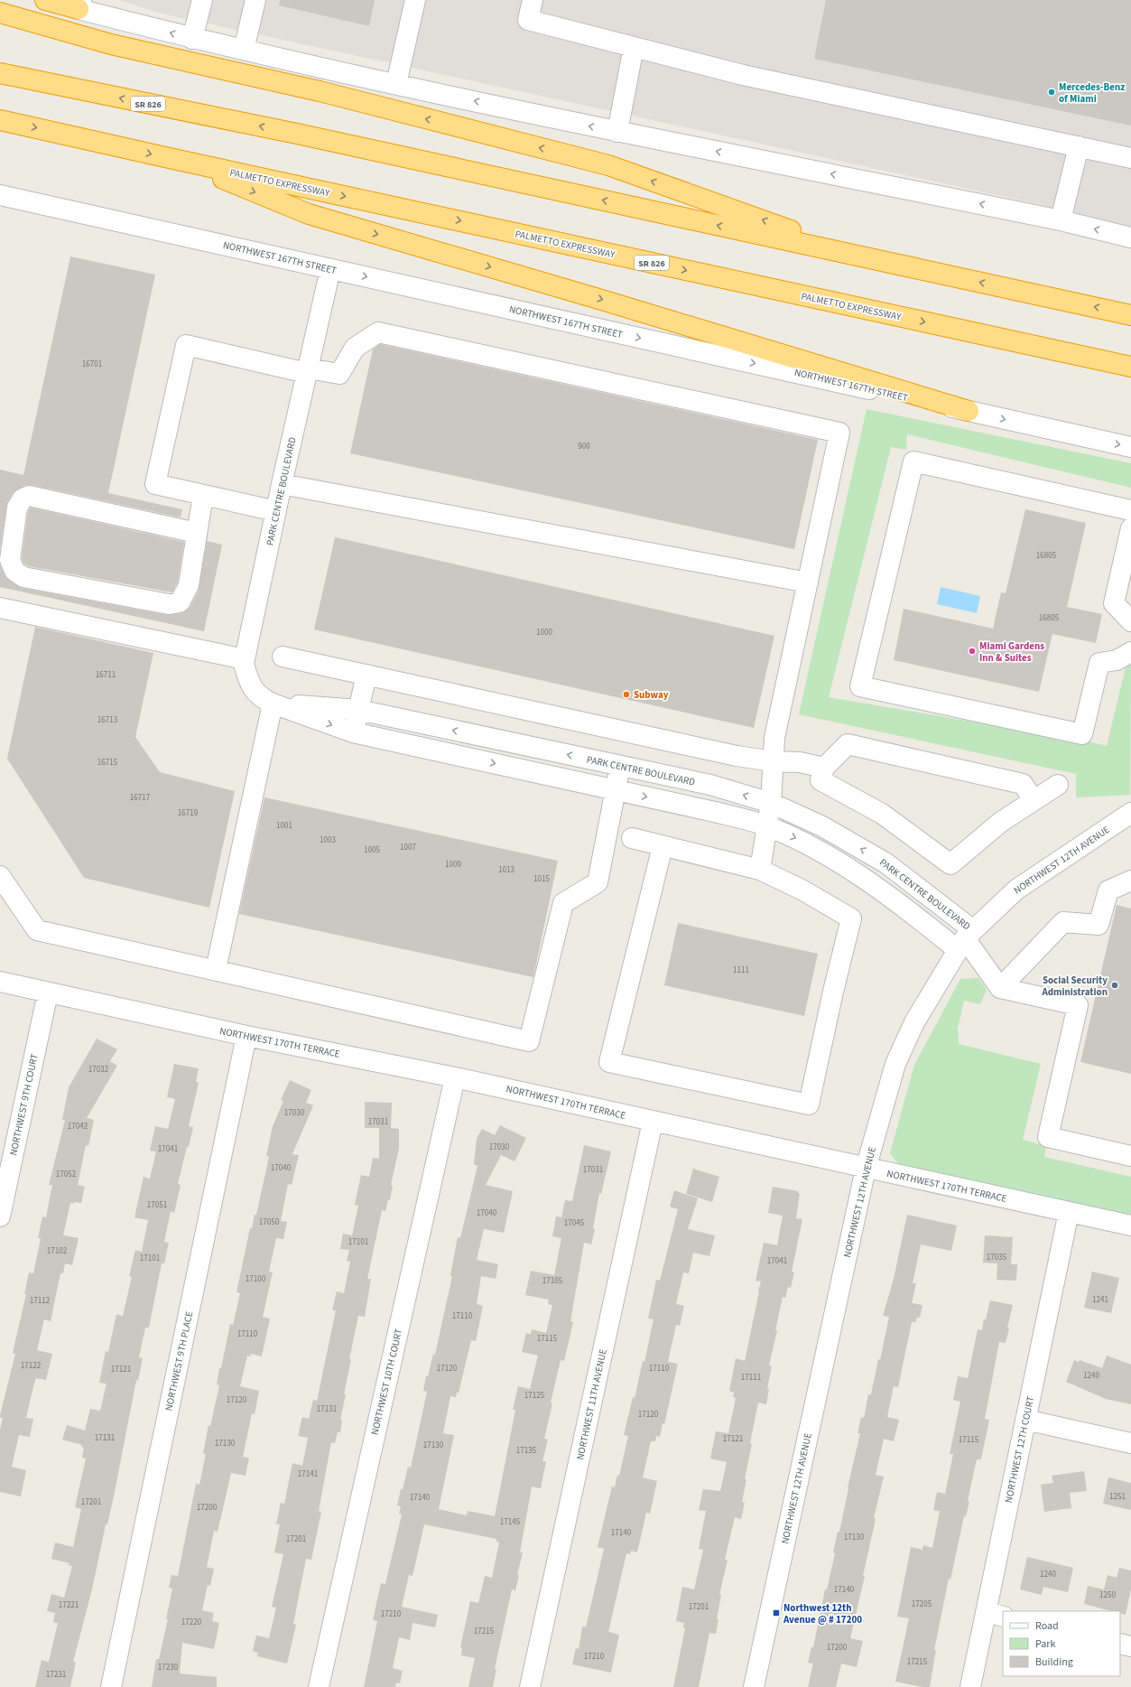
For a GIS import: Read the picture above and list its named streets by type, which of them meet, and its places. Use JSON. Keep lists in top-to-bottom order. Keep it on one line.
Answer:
{"streets":{"highway":["SR 826","PALMETTO EXPRESSWAY"],"street":["NORTHWEST 167TH STREET","PARK CENTRE BOULEVARD","NORTHWEST 12TH AVENUE","NORTHWEST 170TH TERRACE","NORTHWEST 9TH COURT","NORTHWEST 9TH PLACE","NORTHWEST 10TH COURT","NORTHWEST 11TH AVENUE","NORTHWEST 12TH COURT"]},"crossings":[["NORTHWEST 167TH STREET","PARK CENTRE BOULEVARD"],["PARK CENTRE BOULEVARD","NORTHWEST 12TH AVENUE"],["NORTHWEST 12TH AVENUE","NORTHWEST 170TH TERRACE"],["NORTHWEST 170TH TERRACE","NORTHWEST 9TH COURT"],["NORTHWEST 170TH TERRACE","NORTHWEST 9TH PLACE"],["NORTHWEST 170TH TERRACE","NORTHWEST 10TH COURT"],["NORTHWEST 170TH TERRACE","NORTHWEST 11TH AVENUE"],["NORTHWEST 170TH TERRACE","NORTHWEST 12TH COURT"]],"one_way":["NORTHWEST 167TH STREET"],"places":{"other":["Mercedes-Benz of Miami","Miami Gardens Inn & Suites","Subway","Social Security Administration"],"transit":["Northwest 12th Avenue @ # 17200"]},"house_numbers":["16701","900","16805","16805","1000","16711","16713","16715","16717","16719","1001","1003","1007","1005","1009","1013","1015","1111","17032","17030","17031","17042","17030","17041","17040","17031","17052","17051","17040","17050","17045","17101","17102","17035","17101","17041","17100","17105","1241","17112","17110","17110","17115","17122","17120","17110","17121","1240","17111","17125","17120","17131","17120","17131","17121","17115","17130","17130","17135","17141","1251","17140","17201","17200","17145","17140","17130","17201","1240","17140","1250","17205","17221","17201","17210","17220","17215","17200","17210","17215","17230","17231"],"legend":["Road","Park","Building"]}
